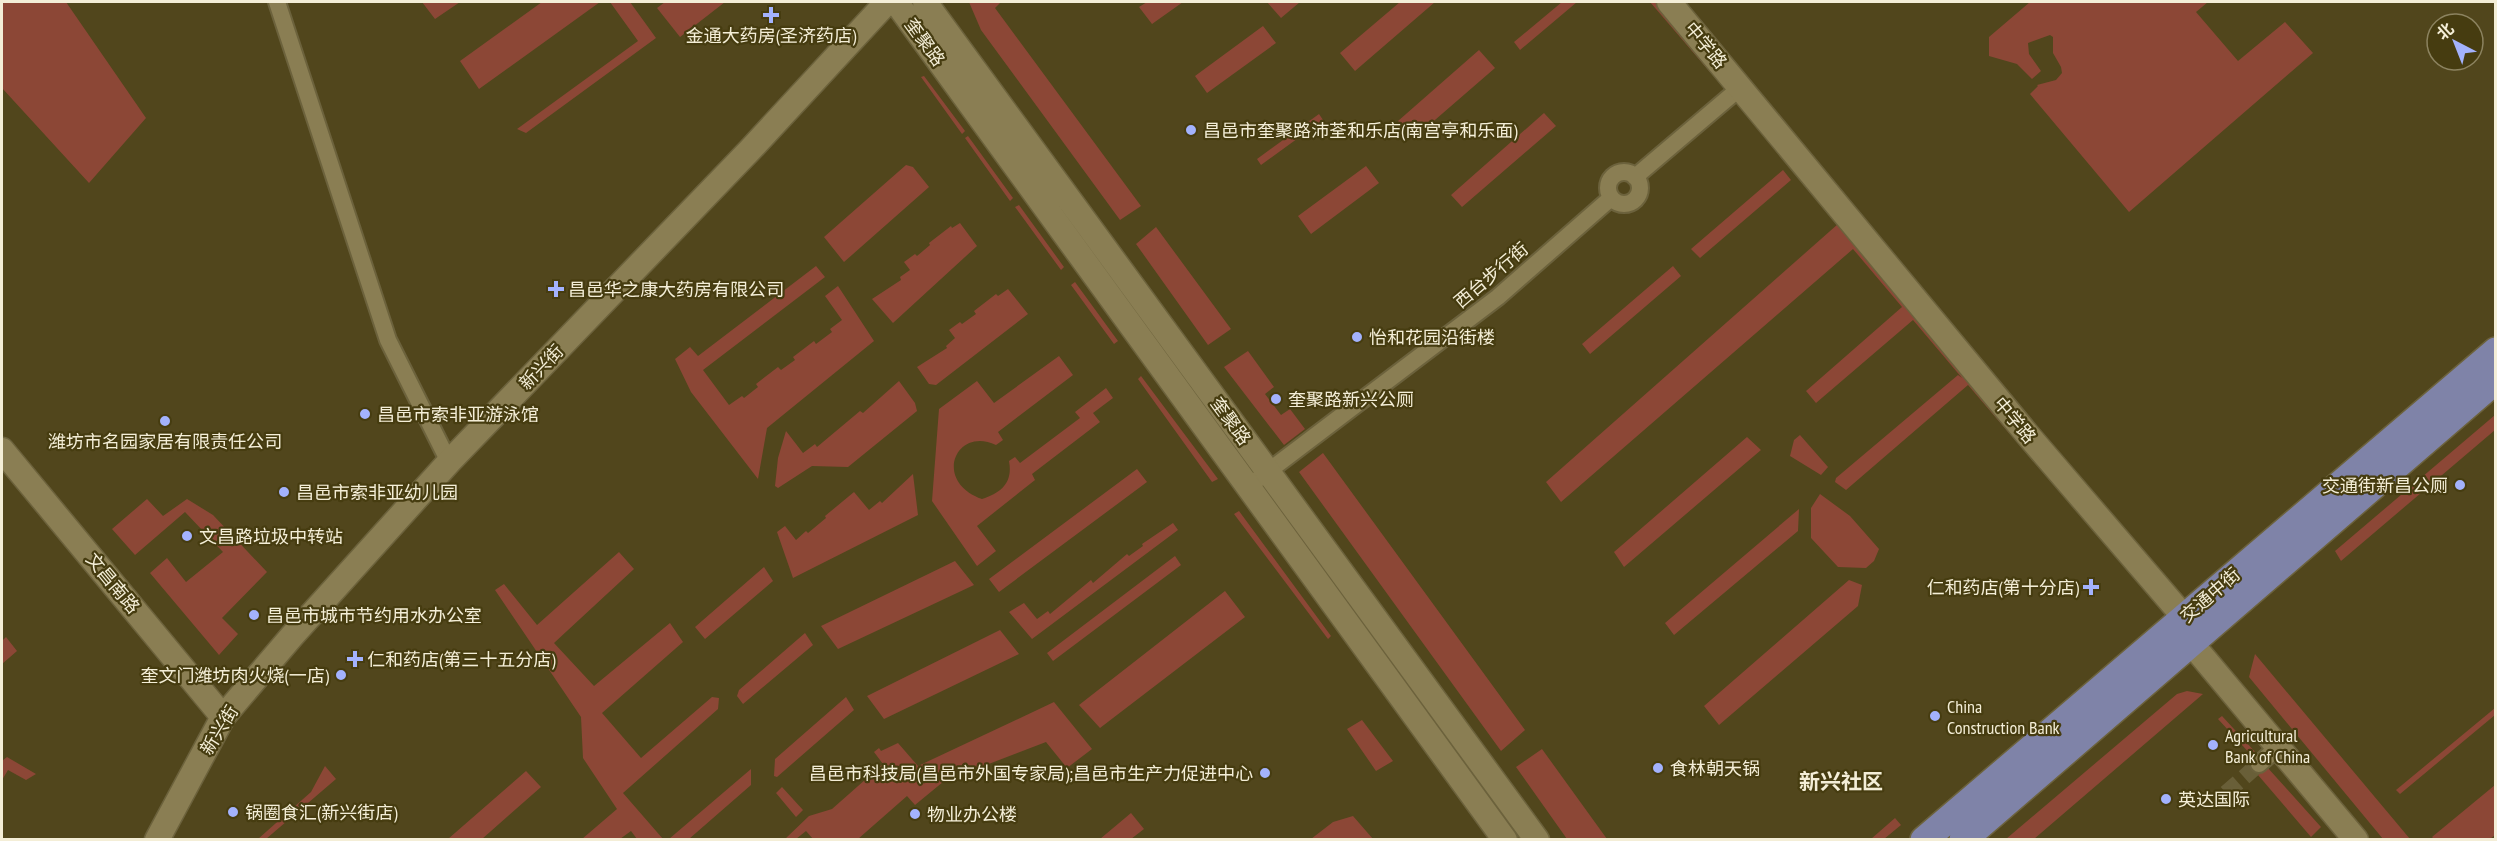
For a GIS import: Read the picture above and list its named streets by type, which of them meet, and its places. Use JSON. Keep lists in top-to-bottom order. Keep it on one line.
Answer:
{"streets":{"main road":["交通中街"],"street":["奎聚路","中学路","西台步行街","新兴街","文昌南路"]},"crossings":[["奎聚路","西台步行街"],["中学路","西台步行街"],["中学路","交通中街"],["新兴街","文昌南路"]],"districts":["新兴社区"],"places":{"health":["金通大药房(圣济药店)","昌邑华之康大药房有限公司","仁和药店(第十分店)","仁和药店(第三十五分店)"],"other":["昌邑市奎聚路沛荃和乐店(南宫亭和乐面)","怡和花园沿街楼","奎聚路新兴公厕","昌邑市索非亚游泳馆","潍坊市名园家居有限责任公司","交通街新昌公厕","昌邑市索非亚幼儿园","文昌路垃圾中转站","昌邑市城市节约用水办公室","奎文门潍坊肉火烧(一店)","China Construction Bank","Agricultural Bank of China","食林朝天锅","昌邑市科技局(昌邑市外国专家局);昌邑市生产力促进中心","英达国际","锅圈食汇(新兴街店)","物业办公楼"]},"north":"top left"}
